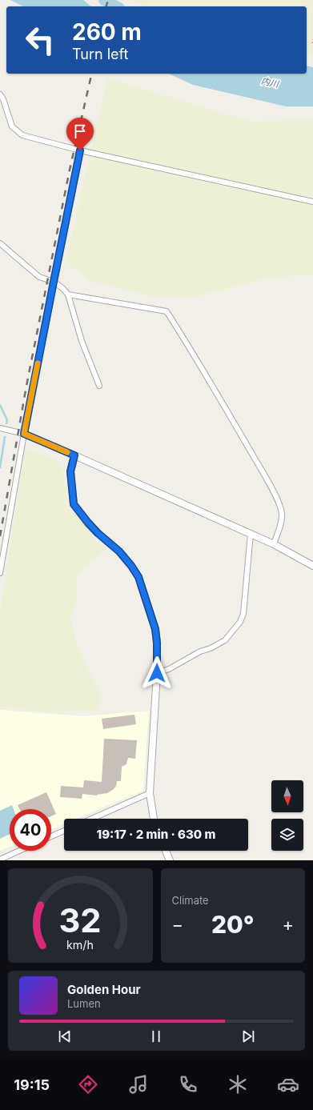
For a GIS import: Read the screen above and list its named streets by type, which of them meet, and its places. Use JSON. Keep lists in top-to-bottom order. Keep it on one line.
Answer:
{"water":["内川"],"north":"bottom","page":{"turn":["260 m","Turn left"],"limit":"40","trip":"19:17 · 2 min · 630 m","tile":"Climate","heat":["−","20°","+"],"song":["Golden Hour","Lumen"],"tabs":"19:15","gauge":["32","km/h"]}}
